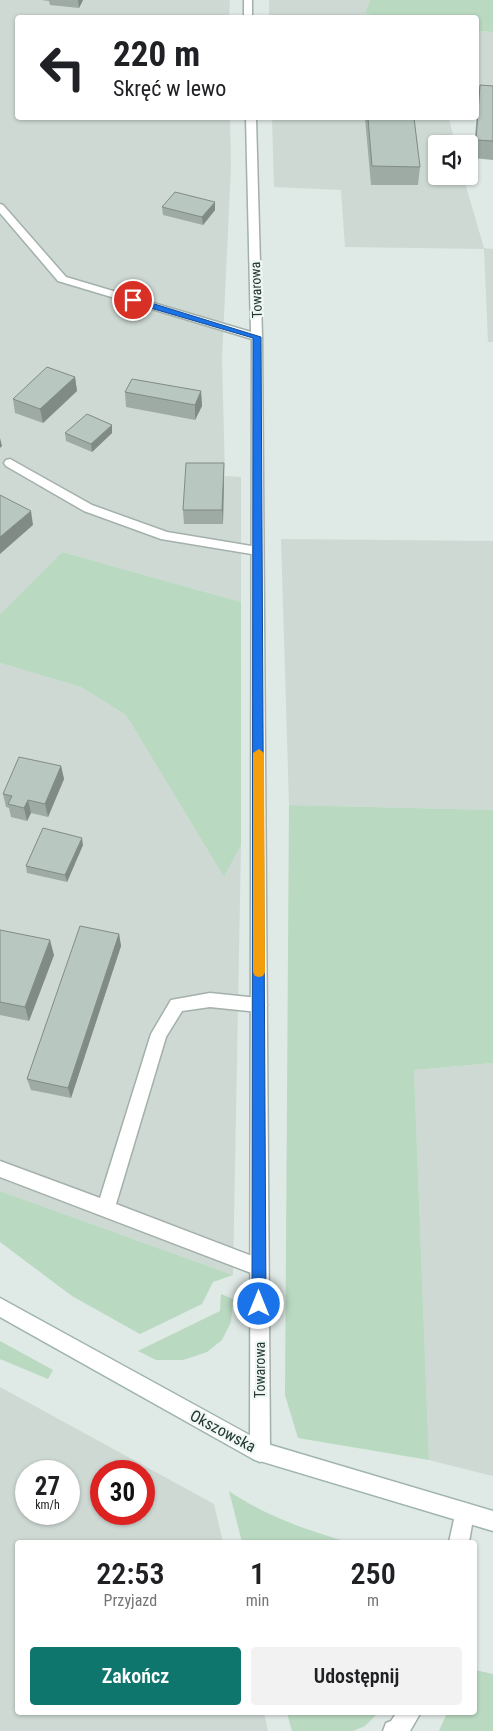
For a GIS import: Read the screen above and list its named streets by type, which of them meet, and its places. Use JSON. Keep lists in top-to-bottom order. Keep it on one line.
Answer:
{"streets":{"street":["Towarowa","Okszowska"]},"crossings":[["Towarowa","Okszowska"]],"page":{"turn":["220 m","Skręć w lewo"],"speed":"27 km/h","limit":"30","eta":["22:53","Przyjazd","1","min","250","m"],"buttons":["Zakończ","Udostępnij"]}}
